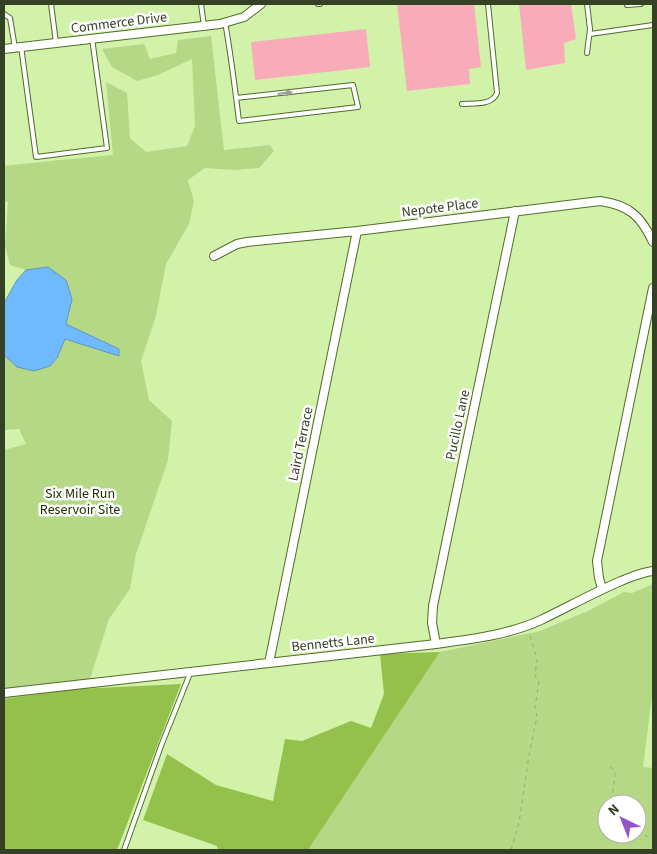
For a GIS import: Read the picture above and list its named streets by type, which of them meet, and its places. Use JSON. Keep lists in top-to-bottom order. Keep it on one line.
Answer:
{"streets":{"street":["Commerce Drive","Nepote Place","Pucillo Lane","Laird Terrace","Bennetts Lane"]},"crossings":[["Nepote Place","Pucillo Lane"],["Nepote Place","Laird Terrace"],["Pucillo Lane","Bennetts Lane"],["Laird Terrace","Bennetts Lane"]],"parks":["Six Mile Run Reservoir Site"],"north":"top left"}
